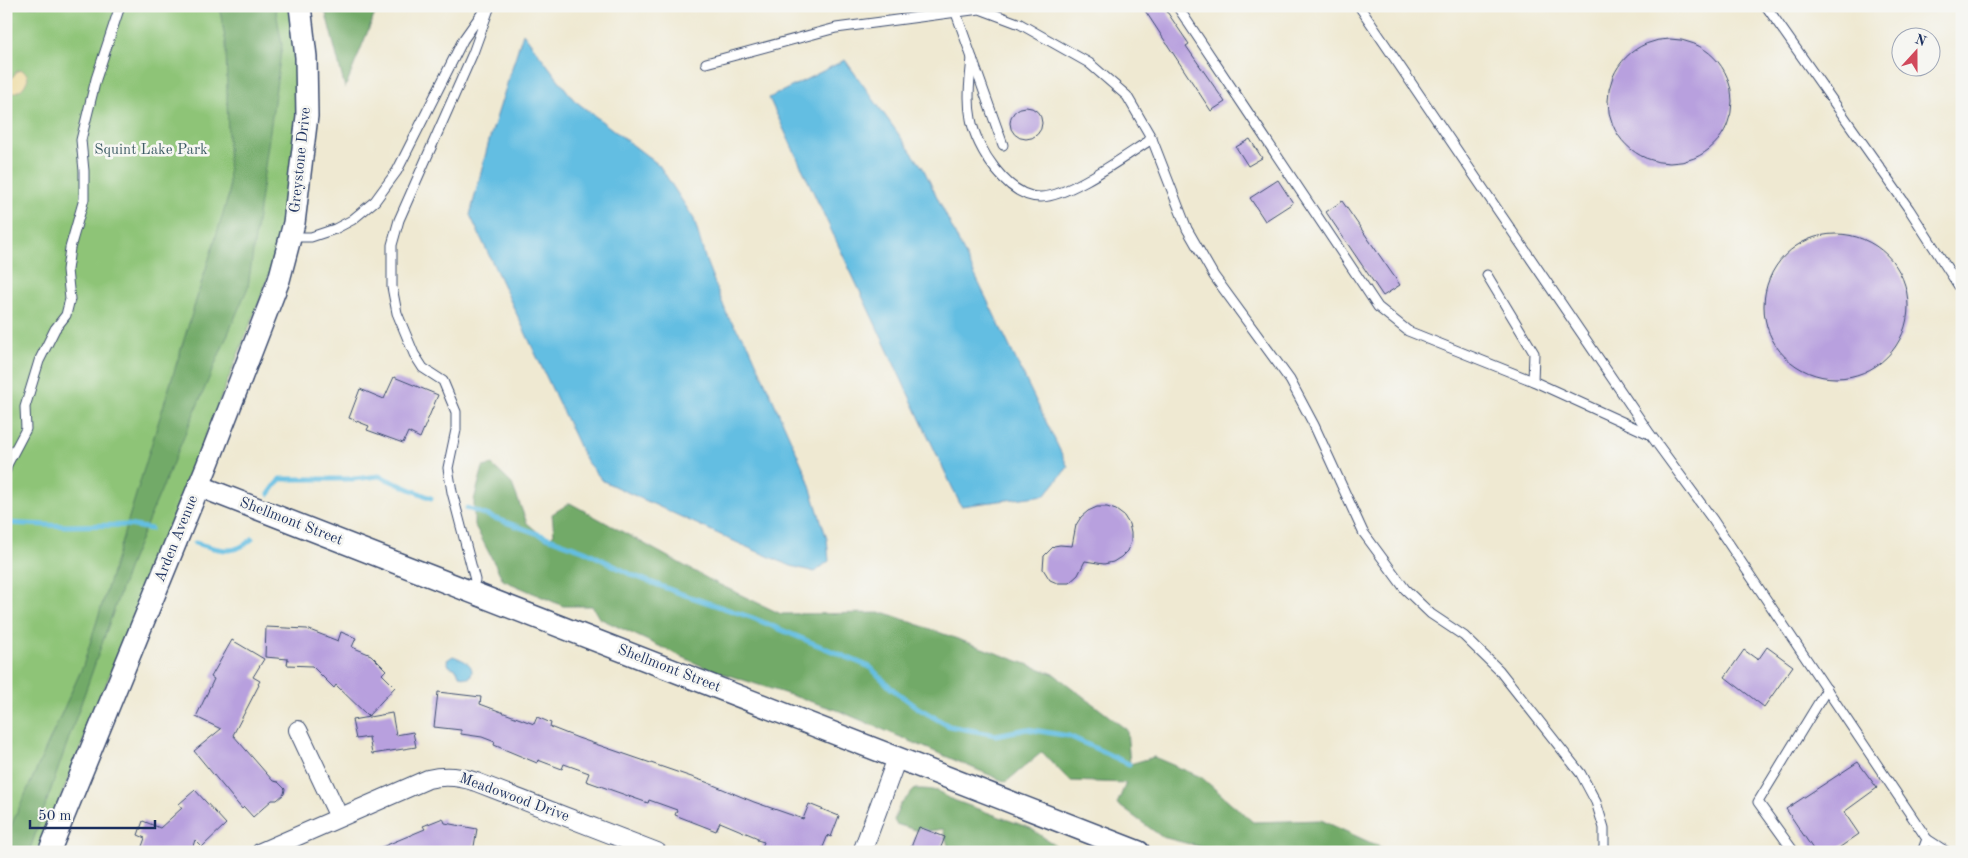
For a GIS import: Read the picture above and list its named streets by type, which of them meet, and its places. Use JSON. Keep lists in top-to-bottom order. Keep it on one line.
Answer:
{"streets":{"street":["Greystone Drive","Shellmont Street","Arden Avenue","Meadowood Drive"]},"crossings":[["Greystone Drive","Arden Avenue"],["Shellmont Street","Arden Avenue"]],"parks":["Squint Lake Park"],"scale_bar":"50 m","north":"top"}
